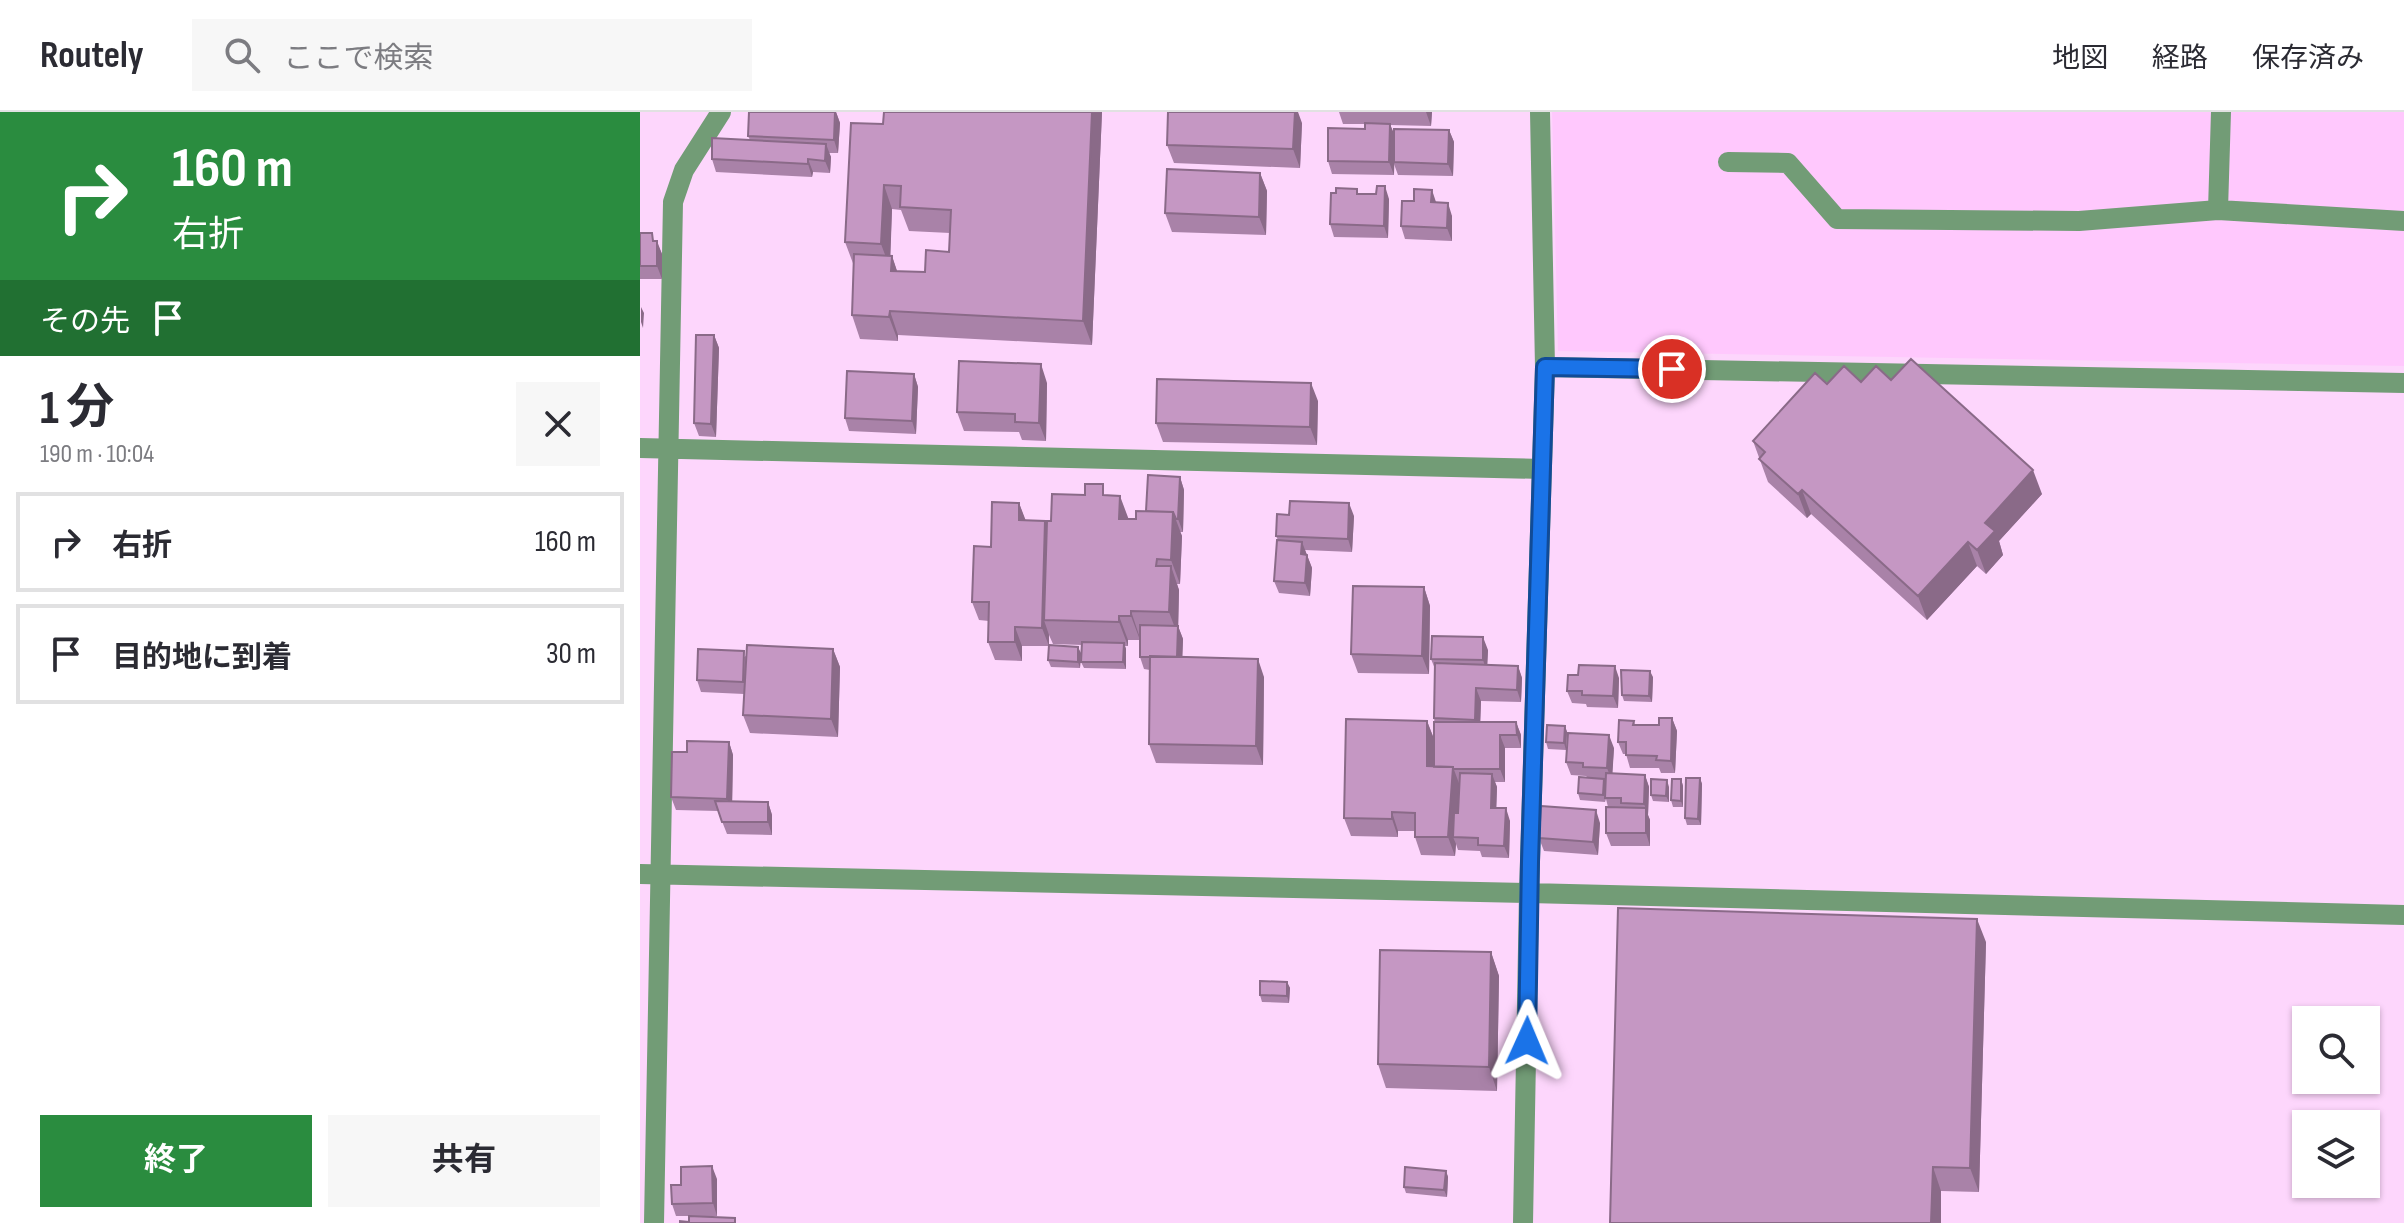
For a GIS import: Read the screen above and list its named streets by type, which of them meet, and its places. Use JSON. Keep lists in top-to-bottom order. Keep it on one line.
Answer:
{"page":{"header":"Routely","search":"ここで検索","nav":["地図","経路","保存済み"],"turn":["160 m","右折"],"then":"その先","heading":["1 分","190 m · 10:04"],"list":[{"name":"右折","value":"160 m"},{"name":"目的地に到着","value":"30 m"}],"buttons":["終了","共有"]}}
